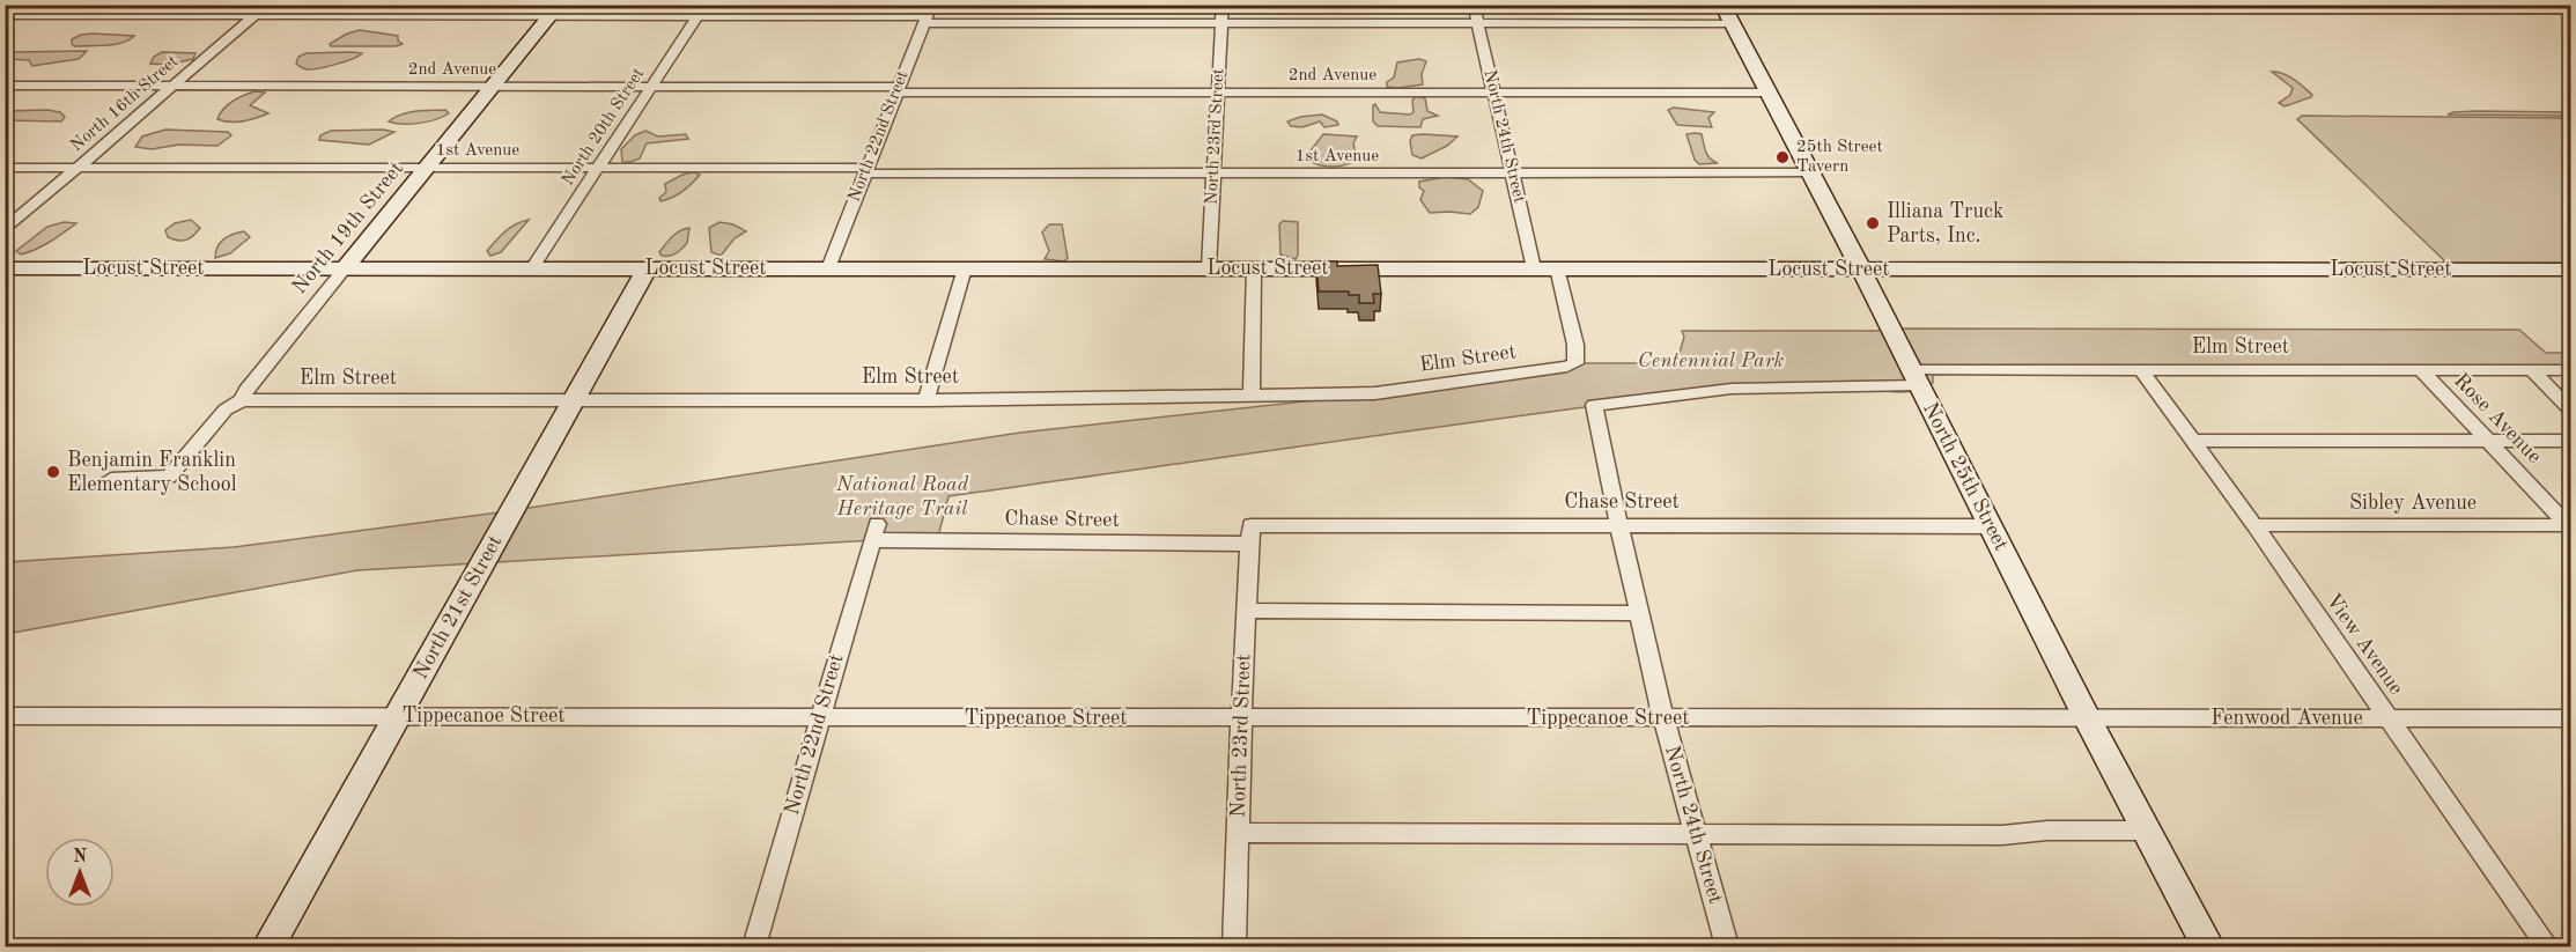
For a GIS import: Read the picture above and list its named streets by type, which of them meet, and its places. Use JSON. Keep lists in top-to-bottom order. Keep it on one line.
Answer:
{"streets":{"street":["2nd Avenue","North 16th Street","North 20th Street","North 22nd Street","North 23rd Street","North 24th Street","1st Avenue","North 19th Street","Locust Street","Elm Street","Rose Avenue","North 25th Street","Chase Street","Sibley Avenue","North 21st Street","View Avenue","Tippecanoe Street","Fenwood Avenue"]},"crossings":[["2nd Avenue","North 16th Street"],["2nd Avenue","North 20th Street"],["2nd Avenue","North 22nd Street"],["2nd Avenue","North 23rd Street"],["2nd Avenue","North 24th Street"],["2nd Avenue","North 19th Street"],["2nd Avenue","North 25th Street"],["North 16th Street","1st Avenue"],["North 20th Street","1st Avenue"],["North 20th Street","Locust Street"],["North 22nd Street","1st Avenue"],["North 22nd Street","Locust Street"],["North 22nd Street","Chase Street"],["North 22nd Street","Tippecanoe Street"],["North 23rd Street","1st Avenue"],["North 23rd Street","Locust Street"],["North 23rd Street","Chase Street"],["North 23rd Street","Tippecanoe Street"],["North 24th Street","1st Avenue"],["North 24th Street","Locust Street"],["North 24th Street","Elm Street"],["North 24th Street","Chase Street"],["North 24th Street","Tippecanoe Street"],["1st Avenue","North 19th Street"],["1st Avenue","North 25th Street"],["North 19th Street","Locust Street"],["North 19th Street","Elm Street"],["Locust Street","Elm Street"],["Locust Street","North 25th Street"],["Locust Street","North 21st Street"],["Elm Street","Rose Avenue"],["Elm Street","North 25th Street"],["Elm Street","North 21st Street"],["Elm Street","View Avenue"],["Rose Avenue","Sibley Avenue"],["North 25th Street","Chase Street"],["North 25th Street","Tippecanoe Street"],["North 25th Street","Fenwood Avenue"],["Sibley Avenue","View Avenue"],["North 21st Street","Tippecanoe Street"],["View Avenue","Fenwood Avenue"],["Tippecanoe Street","Fenwood Avenue"]],"parks":["Centennial Park","National Road Heritage Trail"],"places":["25th Street Tavern","Illiana Truck Parts, Inc.","Benjamin Franklin Elementary School"],"north":"top"}
